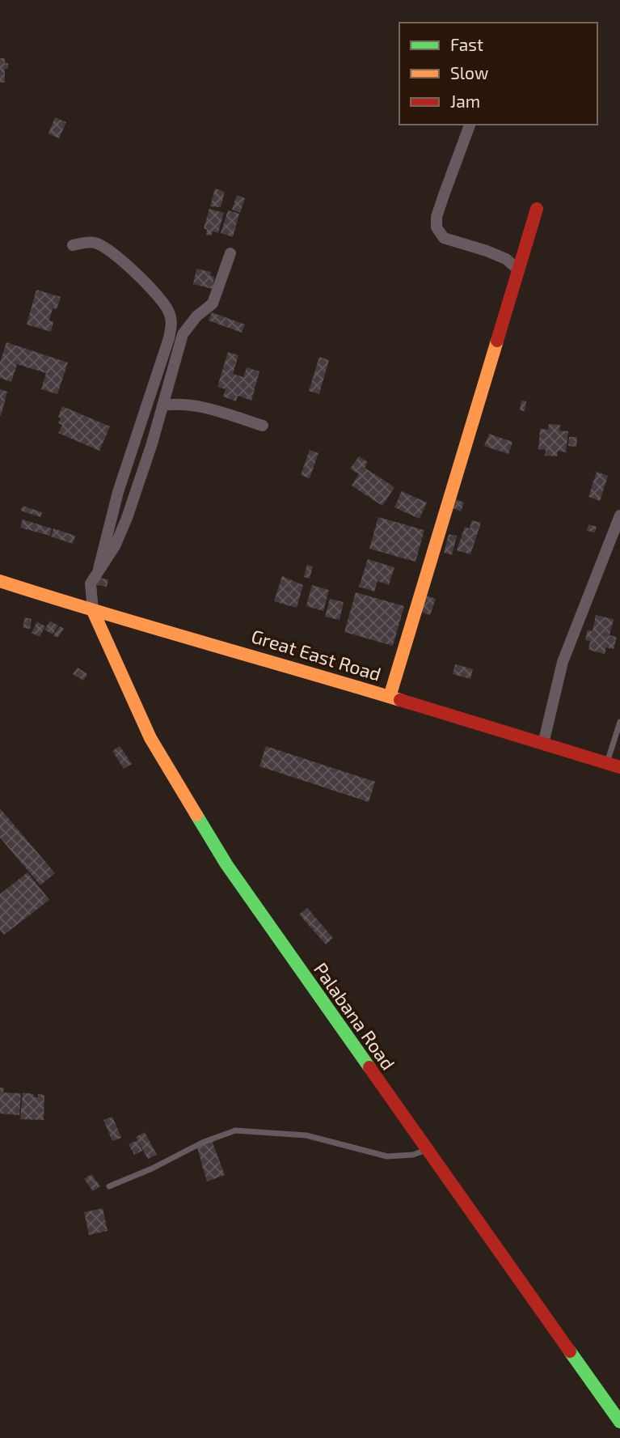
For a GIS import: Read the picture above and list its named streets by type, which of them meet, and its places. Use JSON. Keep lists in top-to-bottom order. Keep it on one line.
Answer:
{"streets":{"main road":["Great East Road","Palabana Road"]},"crossings":[["Great East Road","Palabana Road"]],"legend":["Fast","Slow","Jam"]}
